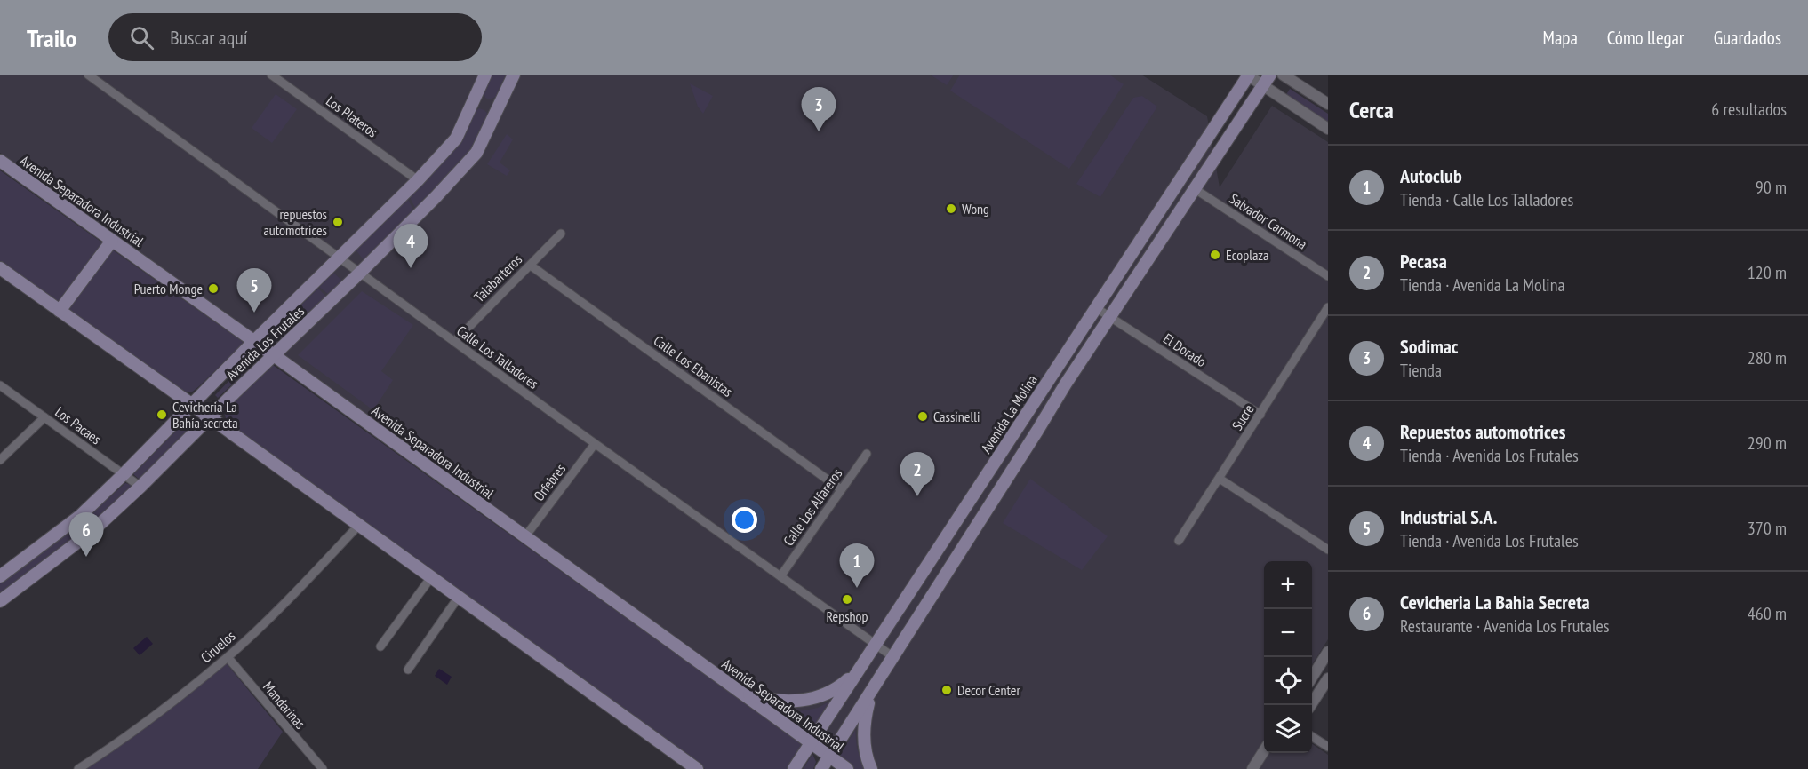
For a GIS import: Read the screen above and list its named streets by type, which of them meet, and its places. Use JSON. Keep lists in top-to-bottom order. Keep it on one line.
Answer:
{"streets":{"main road":["Avenida Separadora Industrial","Avenida Los Frutales","Avenida La Molina"],"street":["Los Plateros","Salvador Carmona","Talabarteros","El Dorado","Calle Los Talladores","Calle Los Ebanistas","Sucre","Los Pacaes","Orfebres","Calle Los Alfareros","Ciruelos","Mandarinas"]},"crossings":[["Los Plateros","Avenida Los Frutales"],["Avenida Separadora Industrial","Avenida Los Frutales"],["Avenida Separadora Industrial","Avenida La Molina"],["Avenida Separadora Industrial","Orfebres"],["Talabarteros","Calle Los Talladores"],["Talabarteros","Calle Los Ebanistas"],["Avenida Los Frutales","Calle Los Talladores"],["Avenida Los Frutales","Los Pacaes"],["El Dorado","Avenida La Molina"],["El Dorado","Sucre"],["Calle Los Talladores","Avenida La Molina"],["Calle Los Talladores","Orfebres"],["Calle Los Talladores","Calle Los Alfareros"],["Calle Los Ebanistas","Calle Los Alfareros"],["Ciruelos","Mandarinas"]],"places":["Wong","repuestos automotrices","Ecoplaza","Puerto Monge","Cevicheria La Bahía secreta","Cassinelli","Repshop","Decor Center"],"page":{"header":"Trailo","search":"Buscar aquí","nav":["Mapa","Cómo llegar","Guardados"],"heading":["Cerca","6 resultados"],"pins":["3","4","5","2","6","1"],"list":[{"mark":"1","name":"Autoclub","note":"Tienda · Calle Los Talladores","value":"90 m"},{"mark":"2","name":"Pecasa","note":"Tienda · Avenida La Molina","value":"120 m"},{"mark":"3","name":"Sodimac","note":"Tienda","value":"280 m"},{"mark":"4","name":"Repuestos automotrices","note":"Tienda · Avenida Los Frutales","value":"290 m"},{"mark":"5","name":"Industrial S.A.","note":"Tienda · Avenida Los Frutales","value":"370 m"},{"mark":"6","name":"Cevicheria La Bahia Secreta","note":"Restaurante · Avenida Los Frutales","value":"460 m"}],"map_buttons":["+","−"]}}
